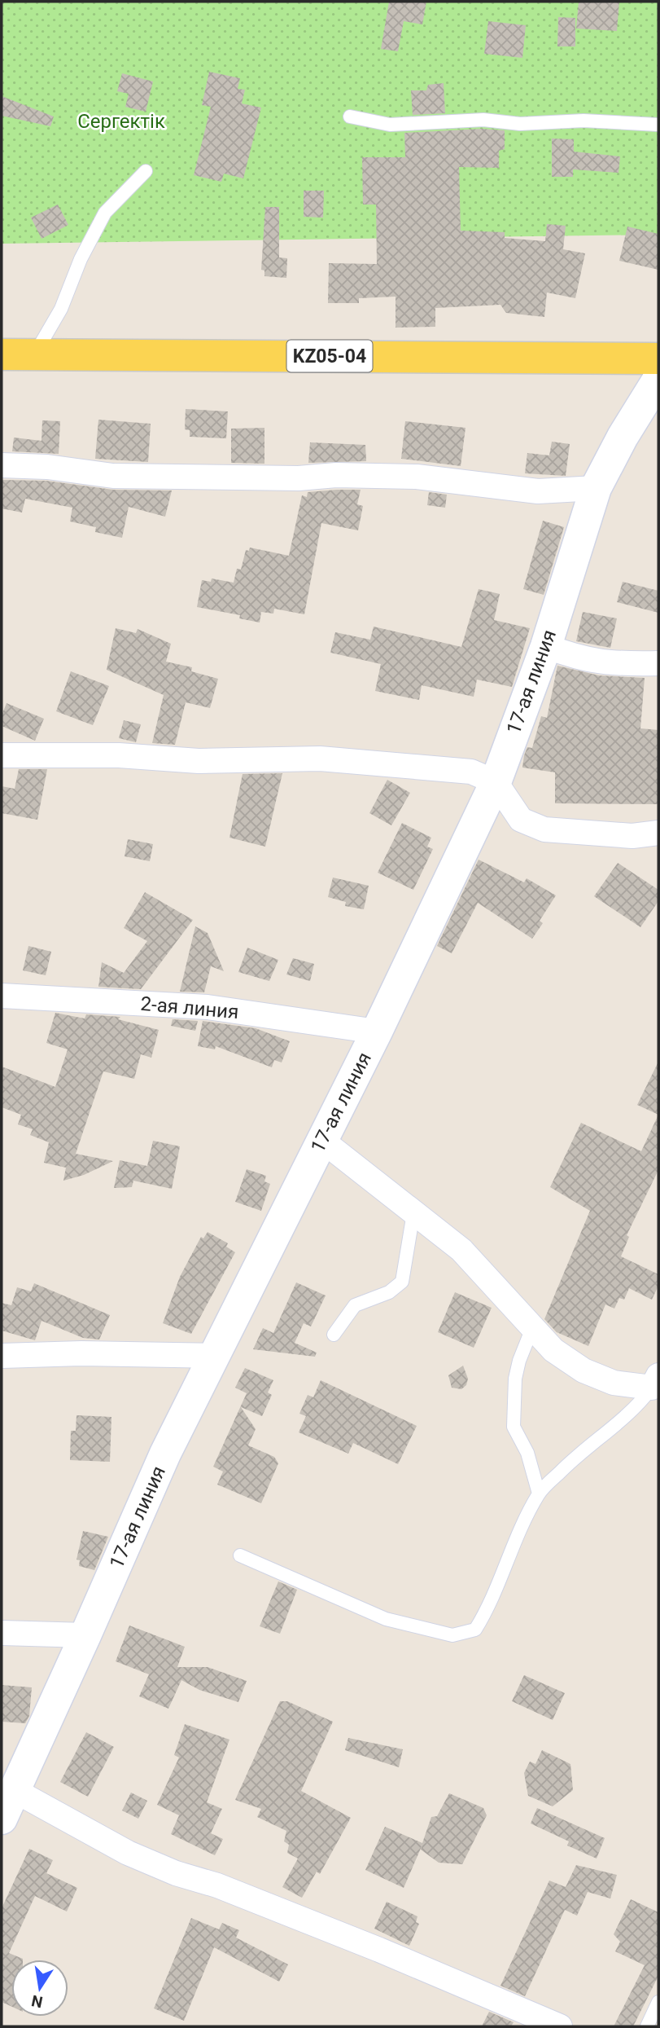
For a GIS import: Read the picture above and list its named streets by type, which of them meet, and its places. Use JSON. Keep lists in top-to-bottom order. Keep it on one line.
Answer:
{"streets":{"main road":["KZ05-04"],"street":["17-ая линия","2-ая линия"]},"crossings":[["17-ая линия","2-ая линия"]],"parks":["Сергектік"],"north":"bottom"}
